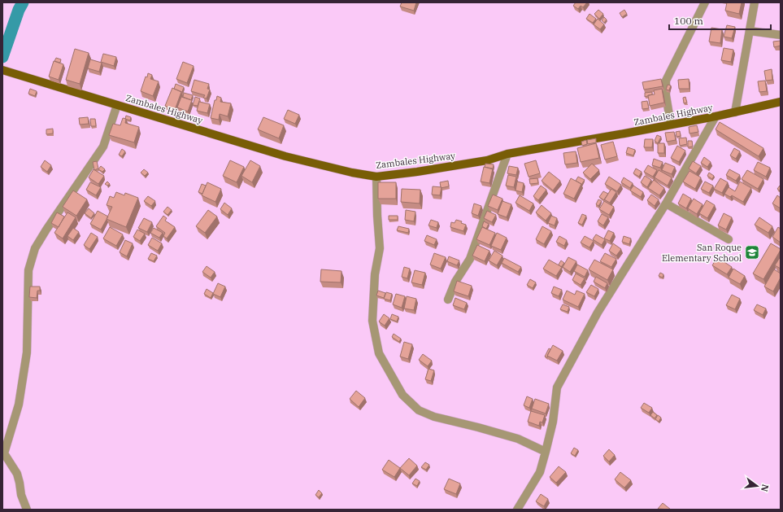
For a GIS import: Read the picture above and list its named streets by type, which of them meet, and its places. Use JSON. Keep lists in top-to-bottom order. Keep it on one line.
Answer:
{"streets":{"main road":["Zambales Highway"]},"places":{"school or university":["San Roque Elementary School"]},"scale_bar":"100 m","north":"right"}
